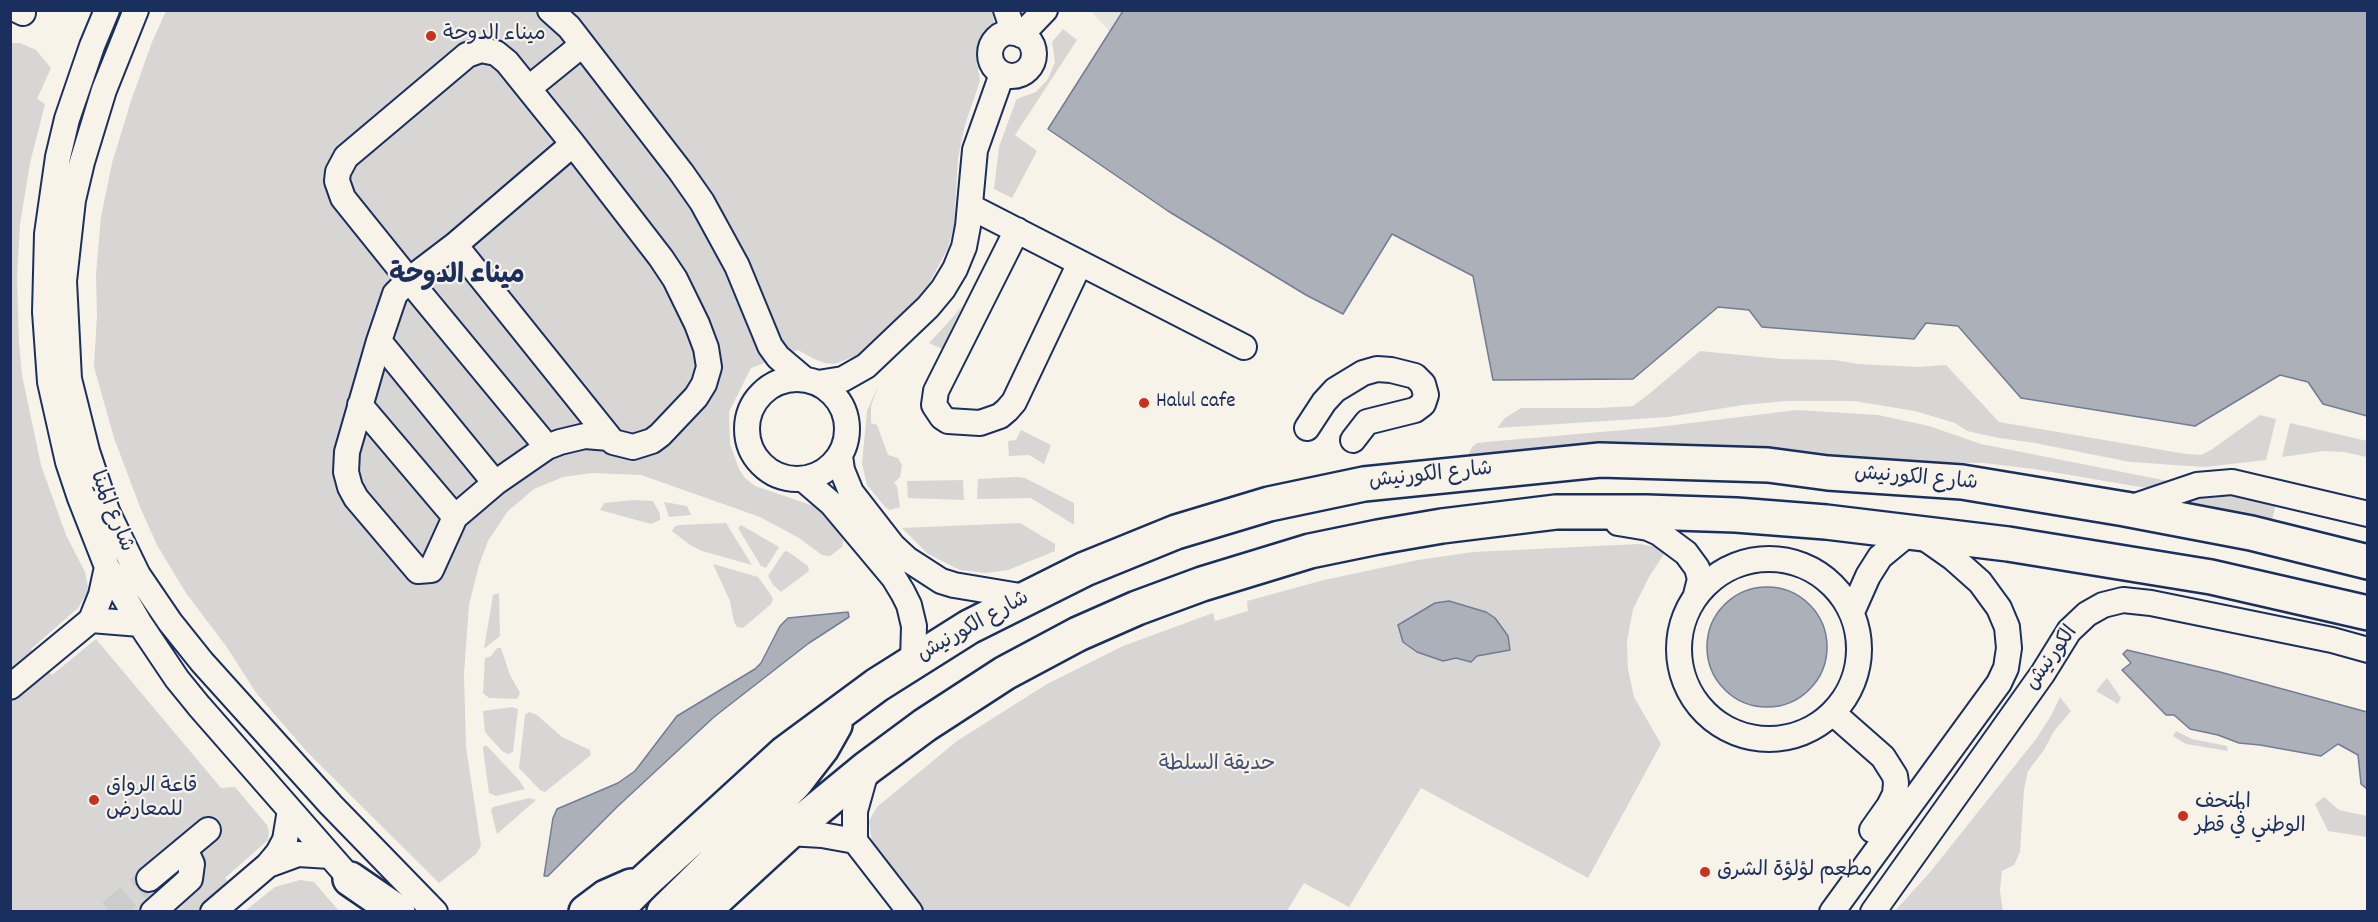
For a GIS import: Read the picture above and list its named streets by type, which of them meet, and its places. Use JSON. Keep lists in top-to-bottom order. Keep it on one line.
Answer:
{"streets":{"highway":["شارع الكورنيش"],"street":["شارع المينا","الكورنيش"]},"districts":["ميناء الدوحة"],"parks":["حديقة السلطة"],"places":["ميناء الدوحة","Halul cafe","قاعة الرواق للمعارض","المتحف الوطني في قطر","مطعم لؤلؤة الشرق"]}
